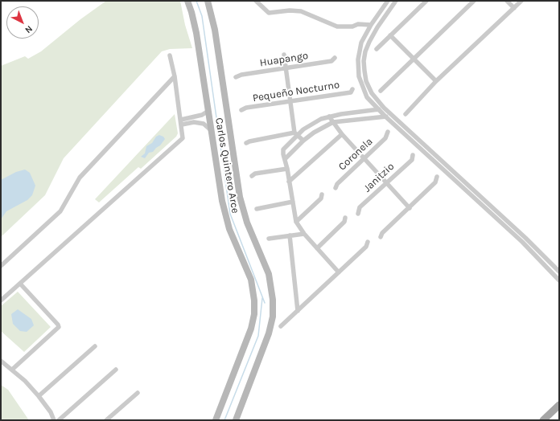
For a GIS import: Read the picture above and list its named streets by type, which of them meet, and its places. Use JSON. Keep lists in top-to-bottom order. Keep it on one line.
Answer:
{"streets":{"main road":["Carlos Quintero Arce"],"street":["Huapango","Pequeño Nocturno","Coronela","Janitzio"]},"north":"bottom right"}
